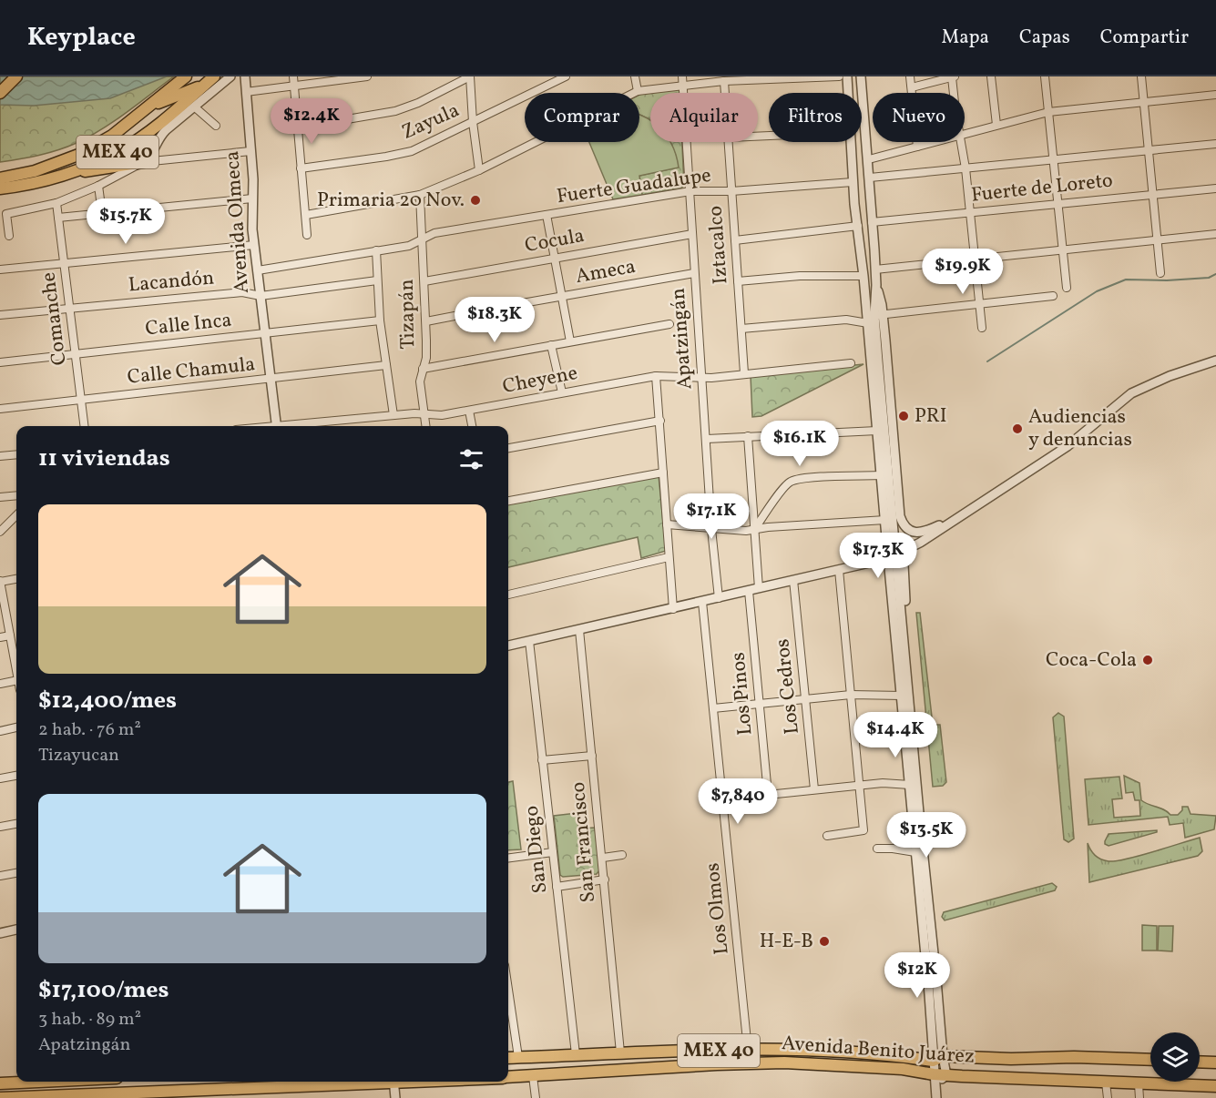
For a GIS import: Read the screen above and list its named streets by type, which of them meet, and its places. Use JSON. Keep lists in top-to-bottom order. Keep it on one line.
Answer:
{"streets":{"main road":["MEX 40","Avenida Benito Juárez"],"street":["Zayula","Fuerte Guadalupe","Fuerte de Loreto","Avenida Olmeca","Cocula","Iztacalco","Ameca","Lacandón","Tizapán","Comanche","Calle Inca","Apatzingán","Calle Chamula","Cheyene","Los Cedros","Los Pinos","San Francisco","San Diego","Los Olmos"]},"crossings":[["Fuerte Guadalupe","Avenida Olmeca"],["Fuerte Guadalupe","Iztacalco"],["Fuerte Guadalupe","Tizapán"],["Fuerte Guadalupe","Apatzingán"],["Avenida Olmeca","Lacandón"],["Avenida Olmeca","Calle Inca"],["Avenida Olmeca","Calle Chamula"],["Cocula","Tizapán"],["Cocula","Apatzingán"],["Iztacalco","Cheyene"],["Ameca","Tizapán"],["Ameca","Apatzingán"],["Lacandón","Comanche"],["Tizapán","Cheyene"],["Comanche","Calle Inca"],["Comanche","Calle Chamula"],["Apatzingán","Cheyene"],["San Francisco","Avenida Benito Juárez"],["San Diego","Avenida Benito Juárez"],["Los Olmos","Avenida Benito Juárez"]],"places":["Primaria 20 Nov.","PRI","Audiencias y denuncias","Coca-Cola","H-E-B"],"page":{"header":"Keyplace","nav":["Mapa","Capas","Compartir"],"chip":["Comprar","Alquilar","Filtros","Nuevo"],"price":["$12.4K","$15.7K","$19.9K","$18.3K","$16.1K","$17.1K","$17.3K","$14.4K","$7,840","$13.5K","$12K"],"heading":"11 viviendas","list":[{"name":"$12,400/mes","note":"2 hab. · 76 m² · Tizayucan"},{"name":"$17,100/mes","note":"3 hab. · 89 m² · Apatzingán"}]}}
